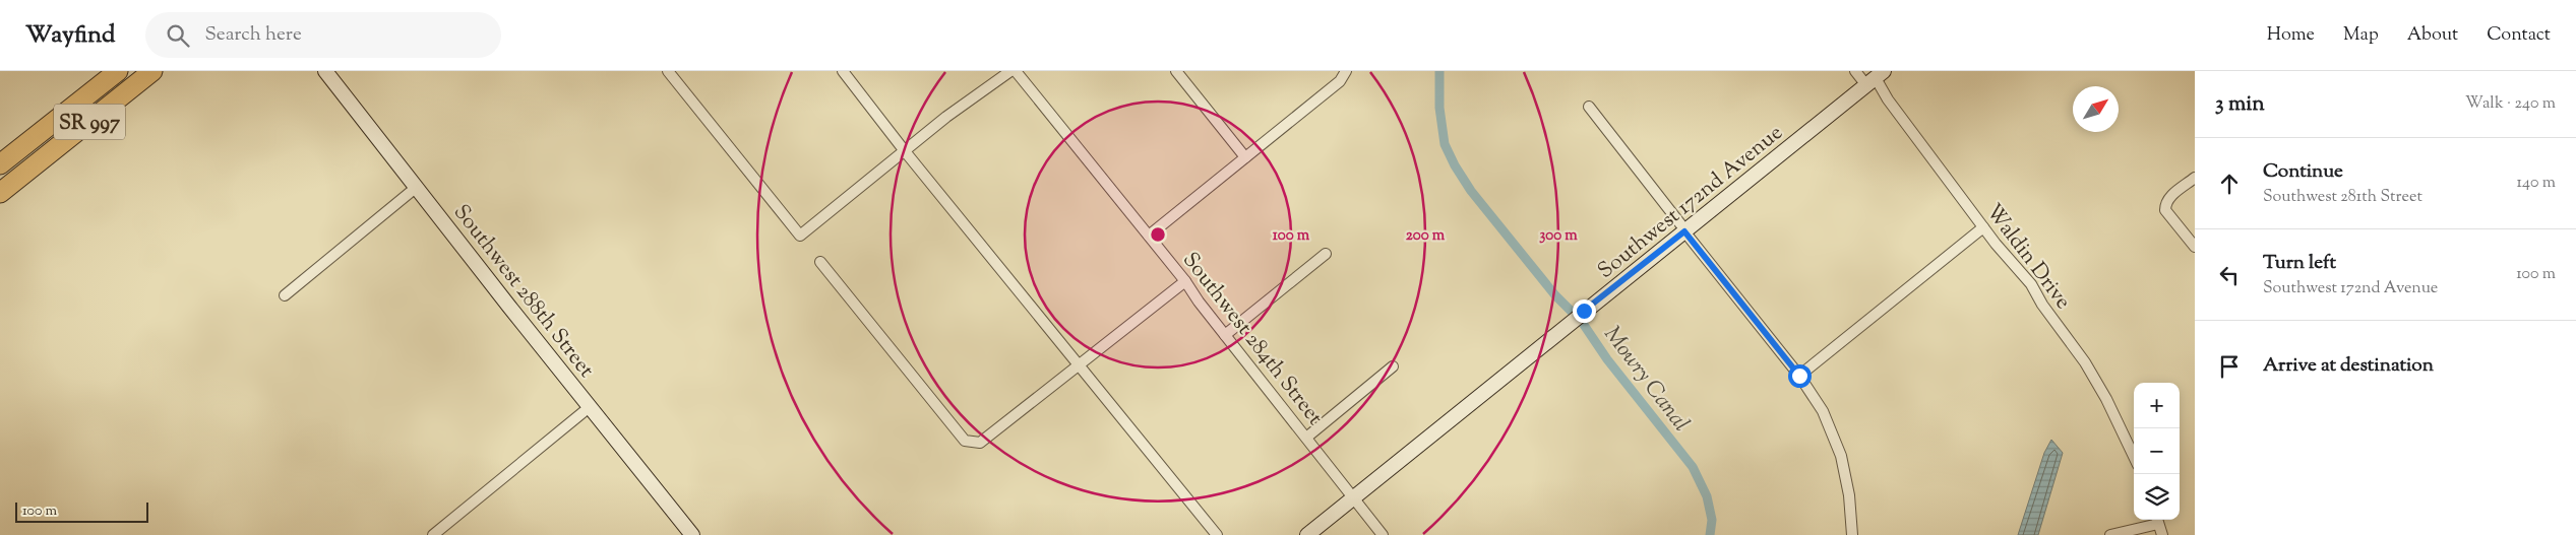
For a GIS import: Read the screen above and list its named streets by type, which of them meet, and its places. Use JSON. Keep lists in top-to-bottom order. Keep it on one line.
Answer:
{"streets":{"highway":["SR 997"],"street":["Southwest 172nd Avenue","Waldin Drive","Southwest 288th Street","Southwest 284th Street"]},"crossings":[["Southwest 172nd Avenue","Waldin Drive"],["Southwest 172nd Avenue","Southwest 284th Street"]],"water":["Mowry Canal"],"scale_bar":"100 m","north":"top right","page":{"header":"Wayfind","search":"Search here","nav":["Home","Map","About","Contact"],"heading":["3 min","Walk · 240 m"],"list":[["Continue","Southwest 281th Street","140 m"],["Turn left","Southwest 172nd Avenue","100 m"],"Arrive at destination"],"map_buttons":["+","−"],"scale":"100 m"},"rings":["100 m","200 m","300 m"]}
